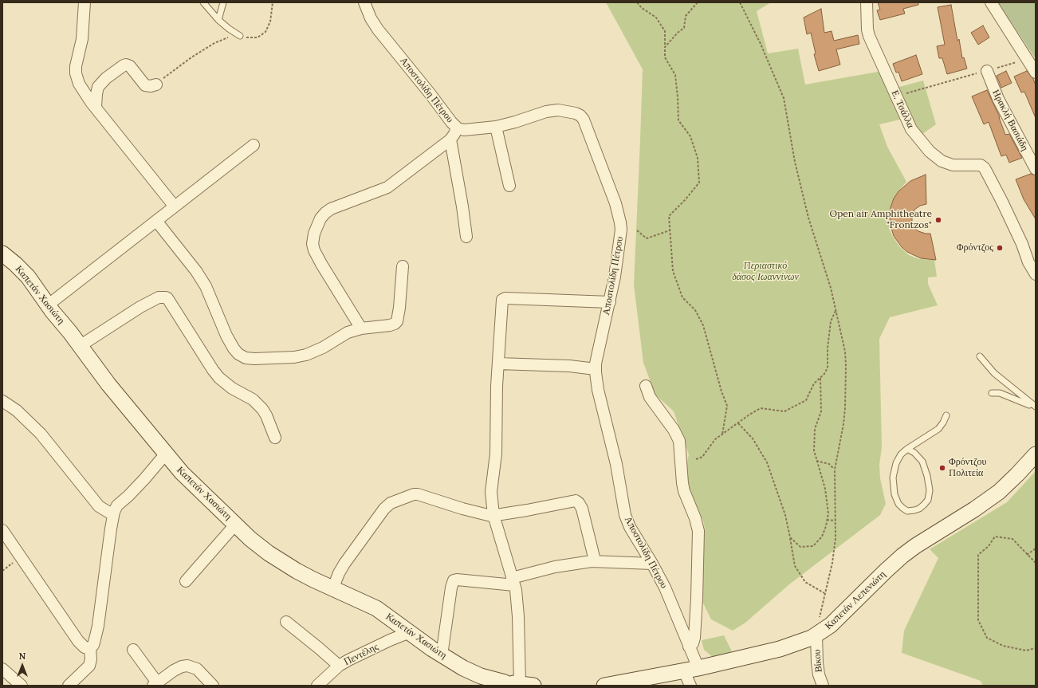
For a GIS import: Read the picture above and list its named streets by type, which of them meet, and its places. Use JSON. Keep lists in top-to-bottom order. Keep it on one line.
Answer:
{"streets":{"street":["Αποστολίδη Πέτρου","Ε. Τσάλλα","Ηρακλή Βασιάδη","Καπετάν Χασιώτη","Καπετάν Λεπενιώτη","Πεντέλης","Βίκου"]},"crossings":[["Αποστολίδη Πέτρου","Καπετάν Λεπενιώτη"],["Καπετάν Χασιώτη","Πεντέλης"],["Καπετάν Λεπενιώτη","Βίκου"]],"parks":["Περιαστικό δάσος Ιωαννίνων"],"places":["Open air Amphitheatre \"Frontzos\"","Φρόντζος","Φρόντζου Πολιτεία"],"north":"top"}
